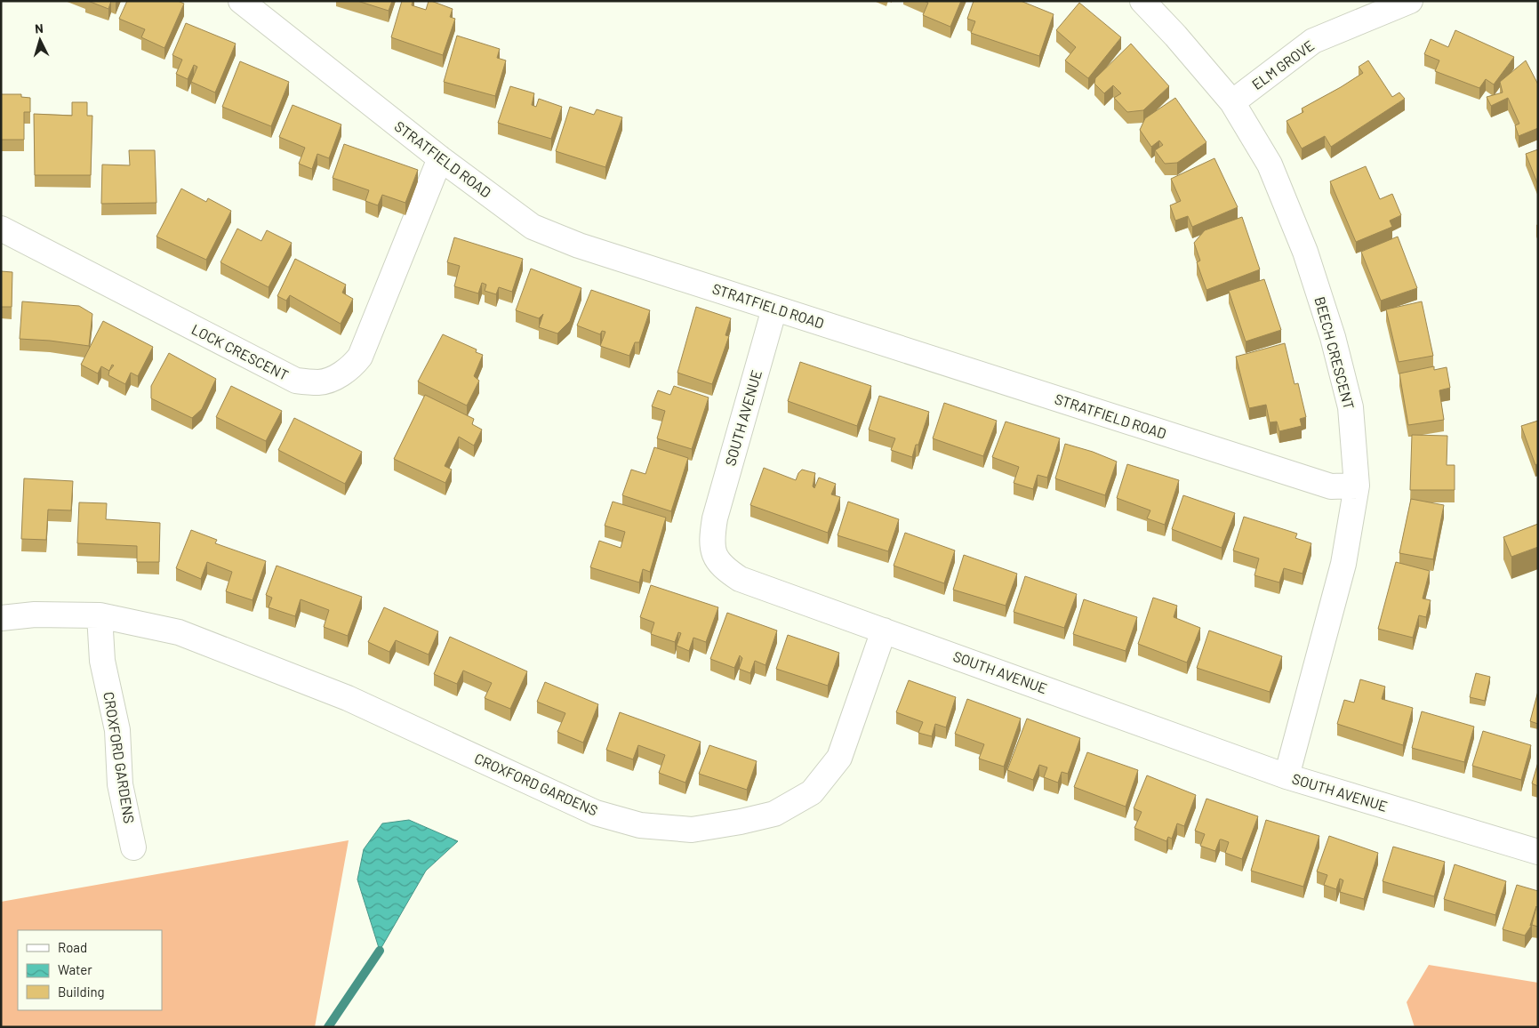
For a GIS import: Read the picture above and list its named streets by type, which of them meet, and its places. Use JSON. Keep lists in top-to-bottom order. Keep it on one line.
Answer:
{"streets":{"street":["ELM GROVE","STRATFIELD ROAD","LOCK CRESCENT","BEECH CRESCENT","SOUTH AVENUE","CROXFORD GARDENS"]},"crossings":[["ELM GROVE","BEECH CRESCENT"],["STRATFIELD ROAD","LOCK CRESCENT"],["STRATFIELD ROAD","BEECH CRESCENT"],["STRATFIELD ROAD","SOUTH AVENUE"],["BEECH CRESCENT","SOUTH AVENUE"],["SOUTH AVENUE","CROXFORD GARDENS"]],"legend":["Road","Water","Building"],"north":"top"}
